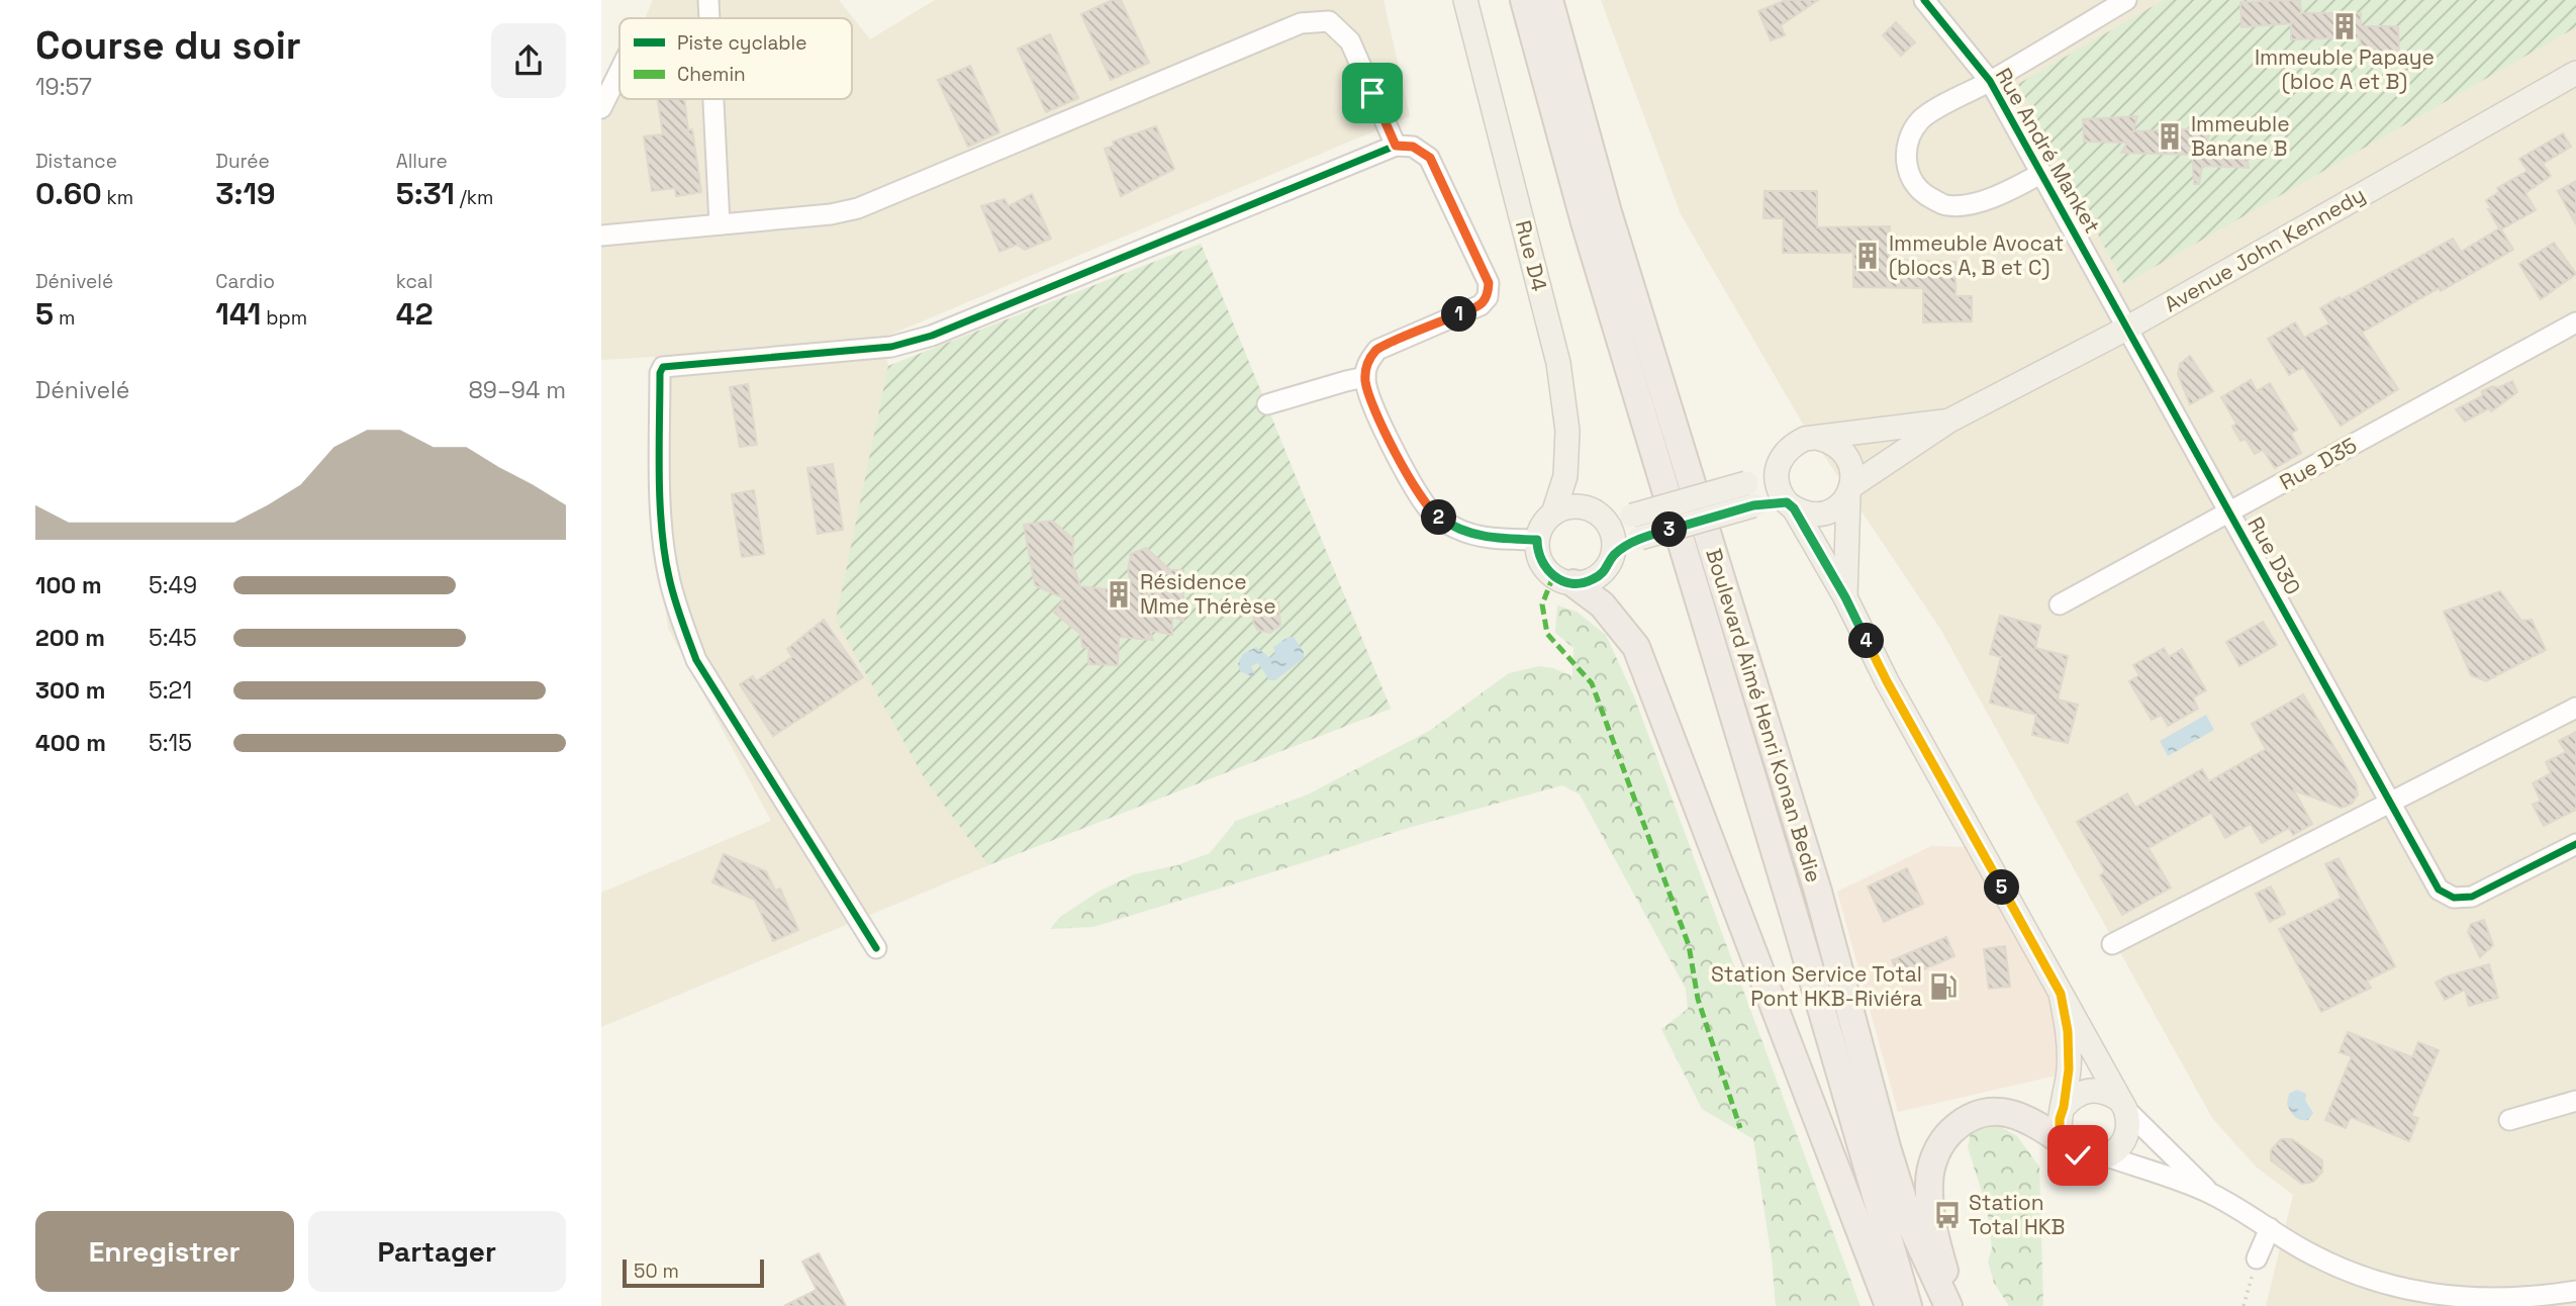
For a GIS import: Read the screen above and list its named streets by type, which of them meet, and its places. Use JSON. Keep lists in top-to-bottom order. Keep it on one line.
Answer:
{"streets":{"highway":["Boulevard Aimé Henri Konan Bedie"],"main road":["Avenue John Kennedy","Rue D4"],"street":["Rue André Manket","Rue D35","Rue D30"]},"crossings":[["Rue André Manket","Avenue John Kennedy"],["Rue André Manket","Rue D30"],["Avenue John Kennedy","Rue D4"],["Avenue John Kennedy","Rue D30"],["Rue D35","Rue D30"]],"places":{"building":["Immeuble Papaye (bloc A et B)","Immeuble Banane B","Immeuble Avocat (blocs A, B et C)","Résidence Mme Thérèse"],"fuel station":["Station Service Total Pont HKB-Riviéra"],"bus stop":["Station Total HKB"]},"legend":["Piste cyclable","Chemin"],"scale_bar":"50 m","page":{"heading":["Course du soir","19:57"],"stats":[["Distance","0.60 km"],["Durée","3:19"],["Allure","5:31 /km"],["Dénivelé","5 m"],["Cardio","141 bpm"],["kcal","42"]],"pins":["1","2","3","4","5"],"chart":["Dénivelé","89–94 m"],"list":[{"name":"100 m","note":"5:49"},{"name":"200 m","note":"5:45"},{"name":"300 m","note":"5:21"},{"name":"400 m","note":"5:15"}],"buttons":["Enregistrer","Partager"],"scale":"50 m"}}
